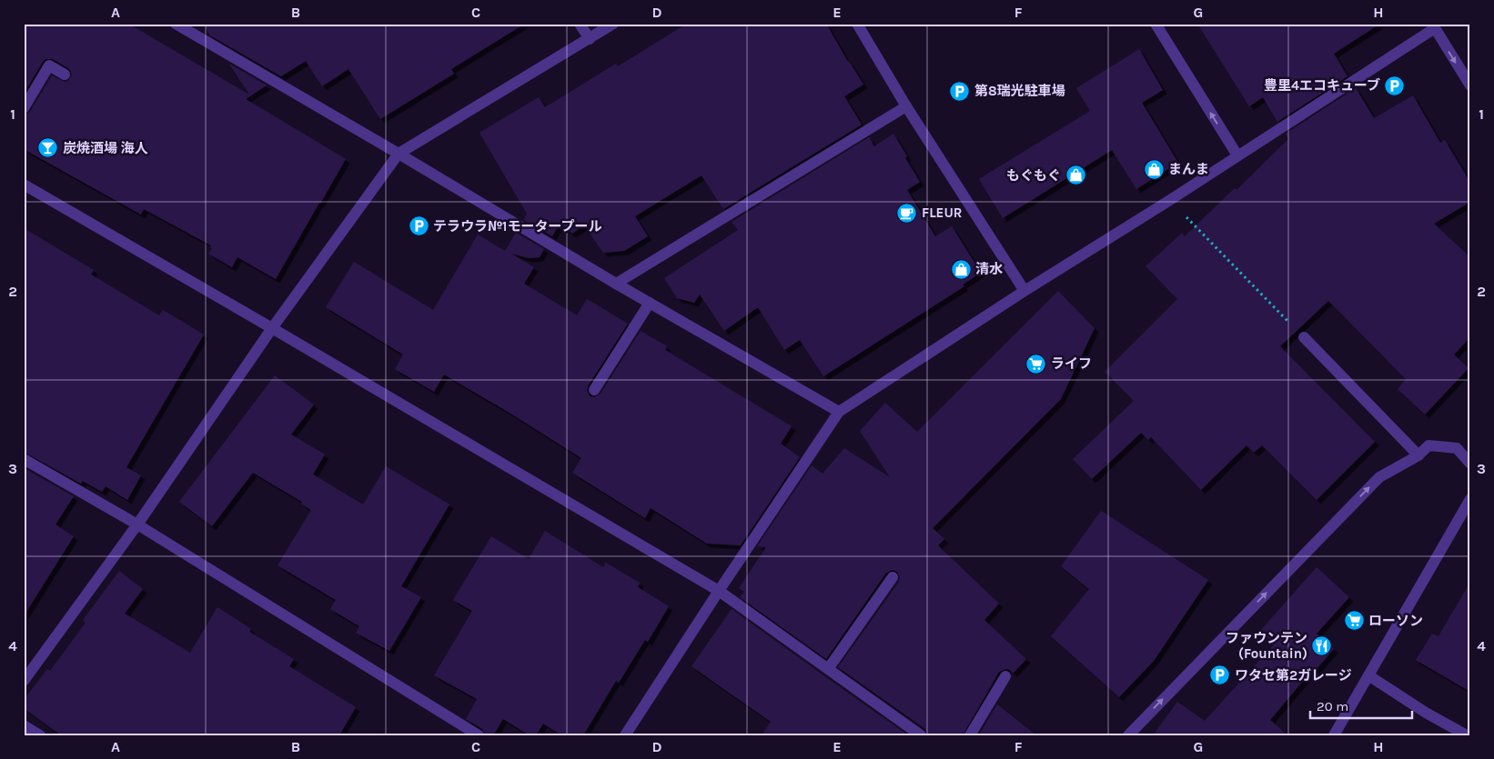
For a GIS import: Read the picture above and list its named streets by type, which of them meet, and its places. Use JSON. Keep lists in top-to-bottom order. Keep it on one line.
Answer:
{"places":{"parking":["豊里4エコキューブ","第8瑞光駐車場","テラウラ№1モータープール","ワタセ第2ガレージ"],"bar":["炭焼酒場 海人"],"shop":["まんま","もぐもぐ","清水"],"cafe":["FLEUR"],"supermarket":["ライフ","ローソン"],"restaurant":["ファウンテン (Fountain)"]},"scale_bar":"20 m","grid":{"columns":["A","B","C","D","E","F","G","H"],"rows":["1","2","3","4"]}}
